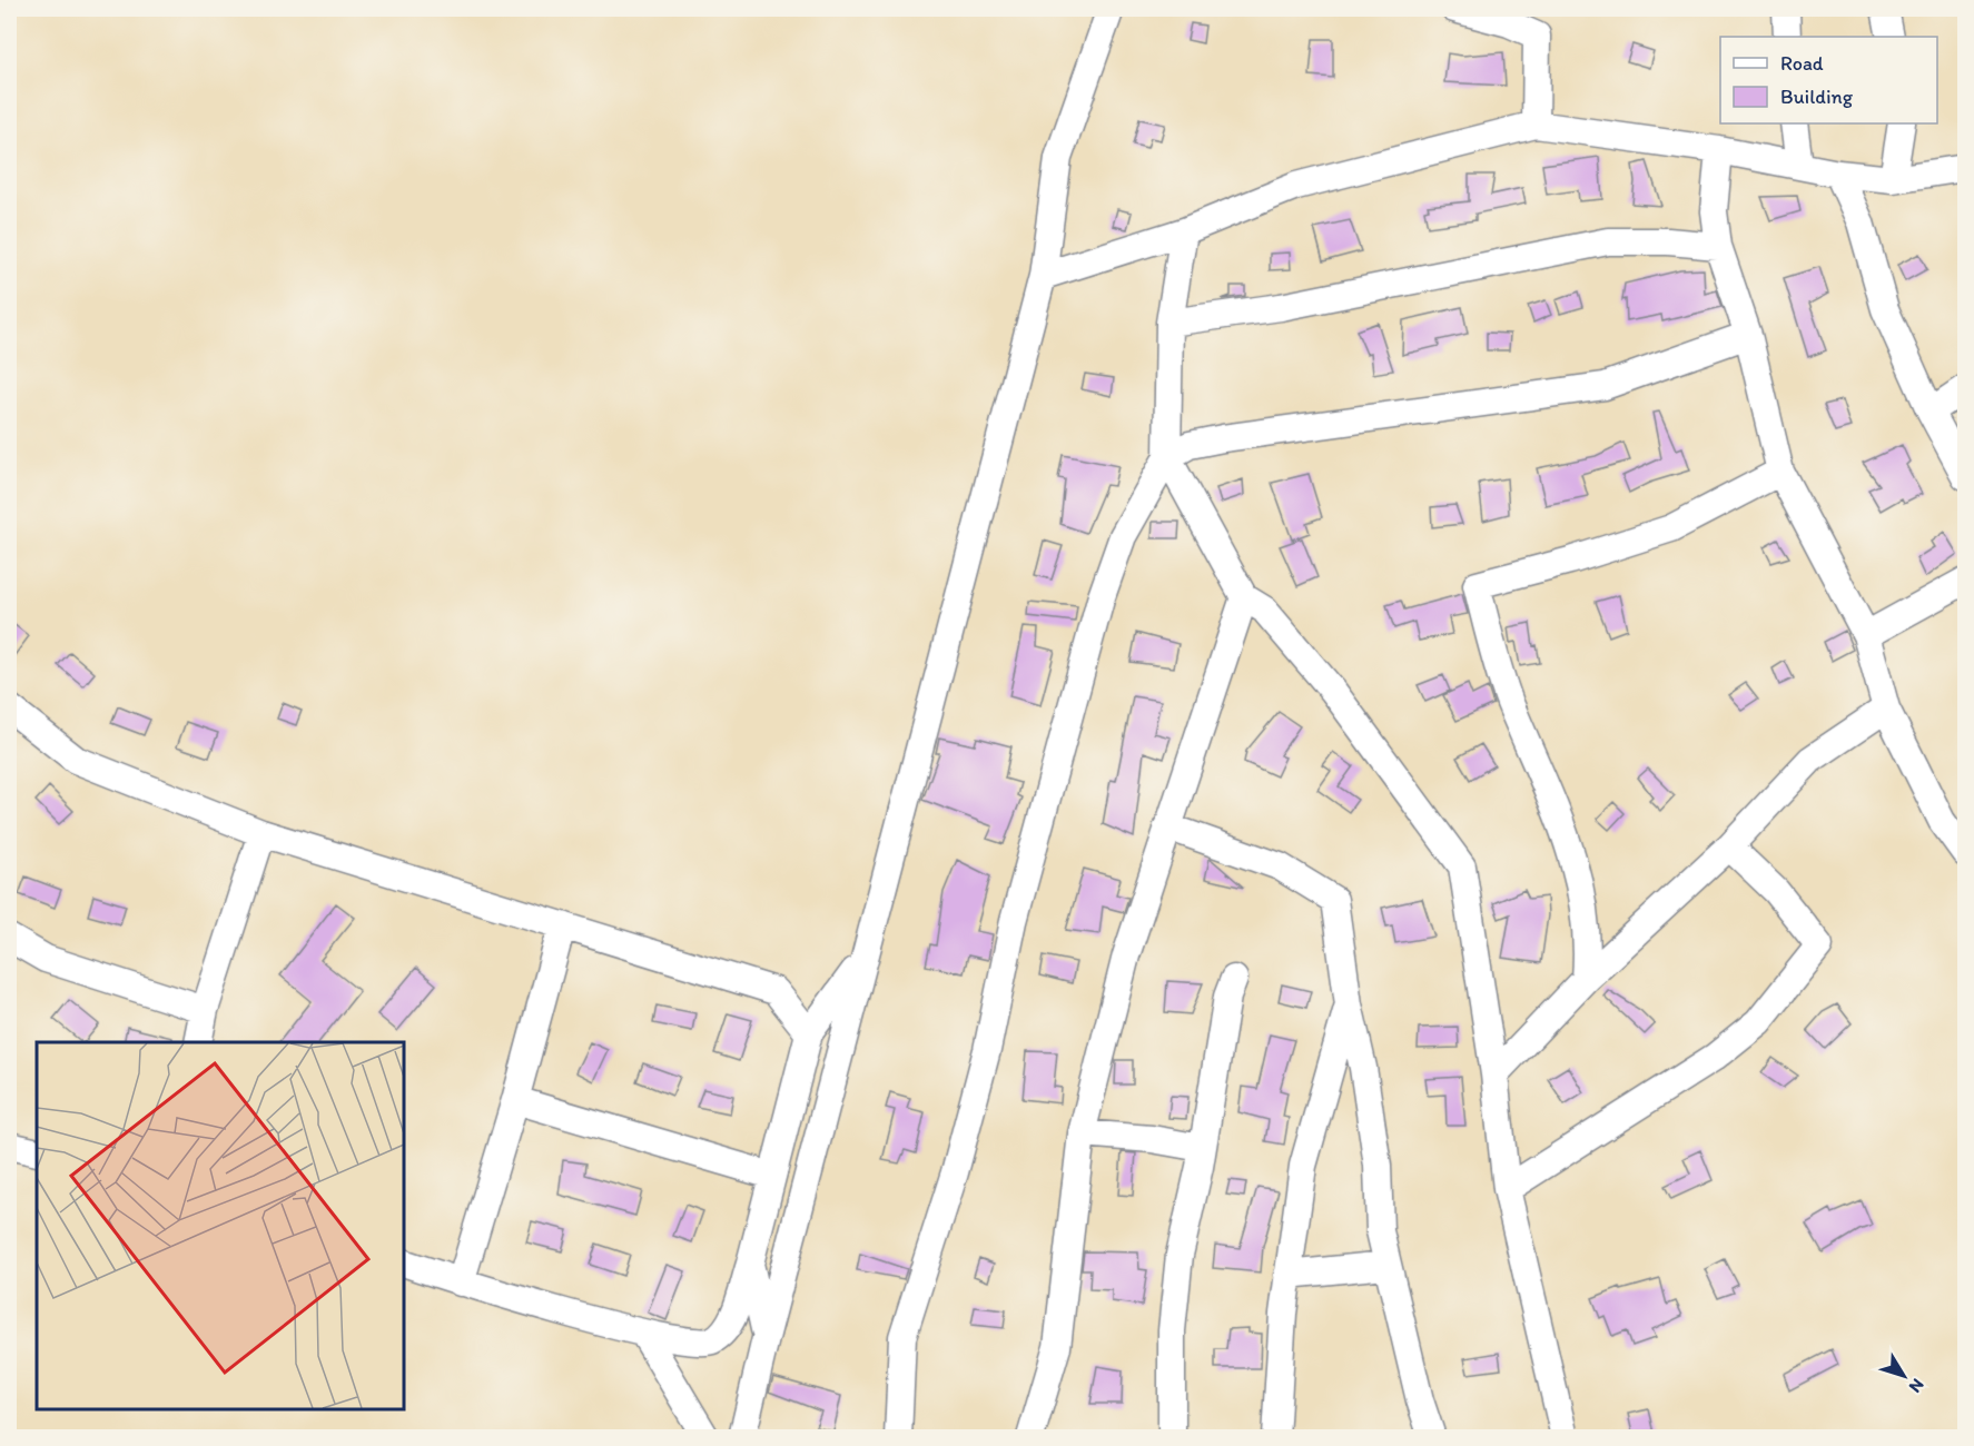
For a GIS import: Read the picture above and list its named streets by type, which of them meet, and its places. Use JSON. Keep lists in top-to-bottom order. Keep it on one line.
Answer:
{"legend":["Road","Building"],"north":"bottom right"}
